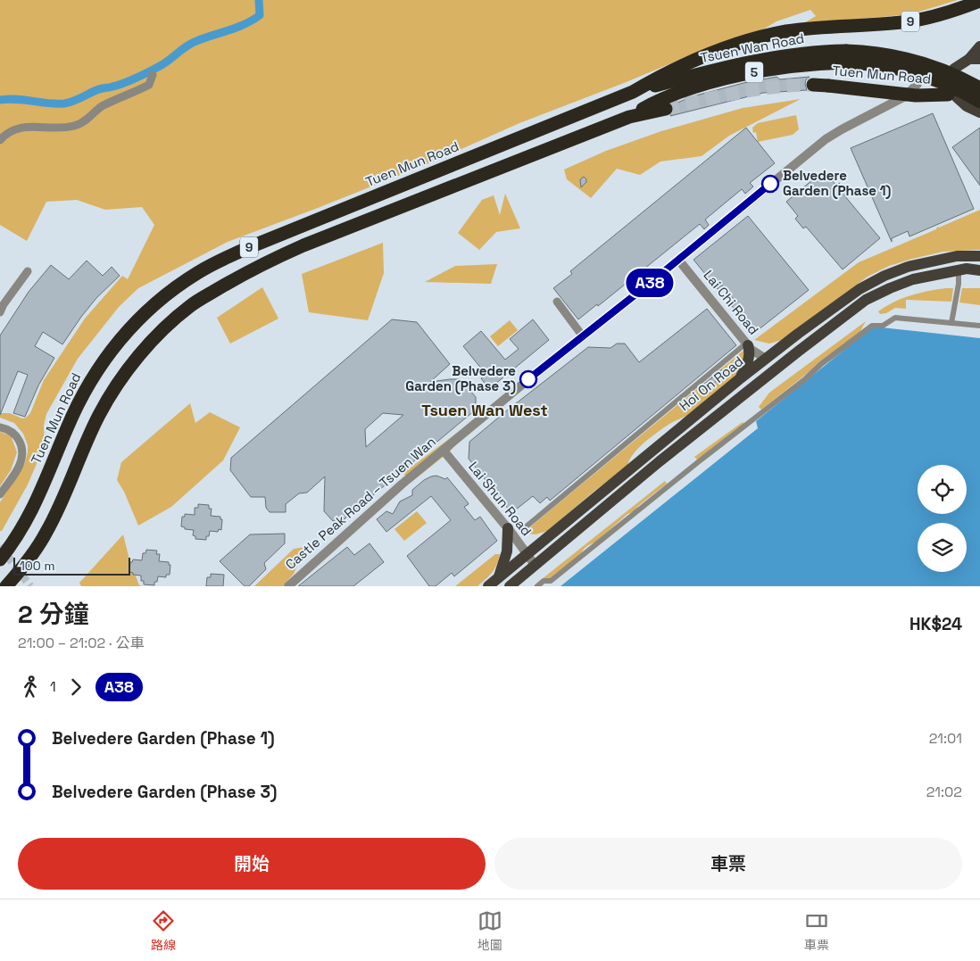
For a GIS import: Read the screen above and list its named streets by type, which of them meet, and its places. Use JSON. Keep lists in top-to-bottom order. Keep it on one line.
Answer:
{"streets":{"highway":["9","Tsuen Wan Road","5","Tuen Mun Road"],"main road":["Hoi On Road"],"street":["Lai Chi Road","Lai Shun Road","Castle Peak Road – Tsuen Wan"]},"crossings":[["9","Tsuen Wan Road"],["Tsuen Wan Road","Tuen Mun Road"],["Lai Chi Road","Hoi On Road"],["Lai Chi Road","Castle Peak Road – Tsuen Wan"],["Hoi On Road","Lai Shun Road"],["Lai Shun Road","Castle Peak Road – Tsuen Wan"]],"districts":["Tsuen Wan West"],"places":["Belvedere Garden (Phase 1)","Belvedere Garden (Phase 3)"],"lines":["bus line A38"],"scale_bar":"100 m","page":{"on_map":"A38","scale":"100 m","heading":["2 分鐘","21:00 – 21:02 · 公車","HK$24"],"legs":["1","A38"],"list":[{"name":"Belvedere Garden (Phase 1)","value":"21:01"},{"name":"Belvedere Garden (Phase 3)","value":"21:02"}],"buttons":["開始","車票"],"tabs":["路線","地圖","車票"]}}
